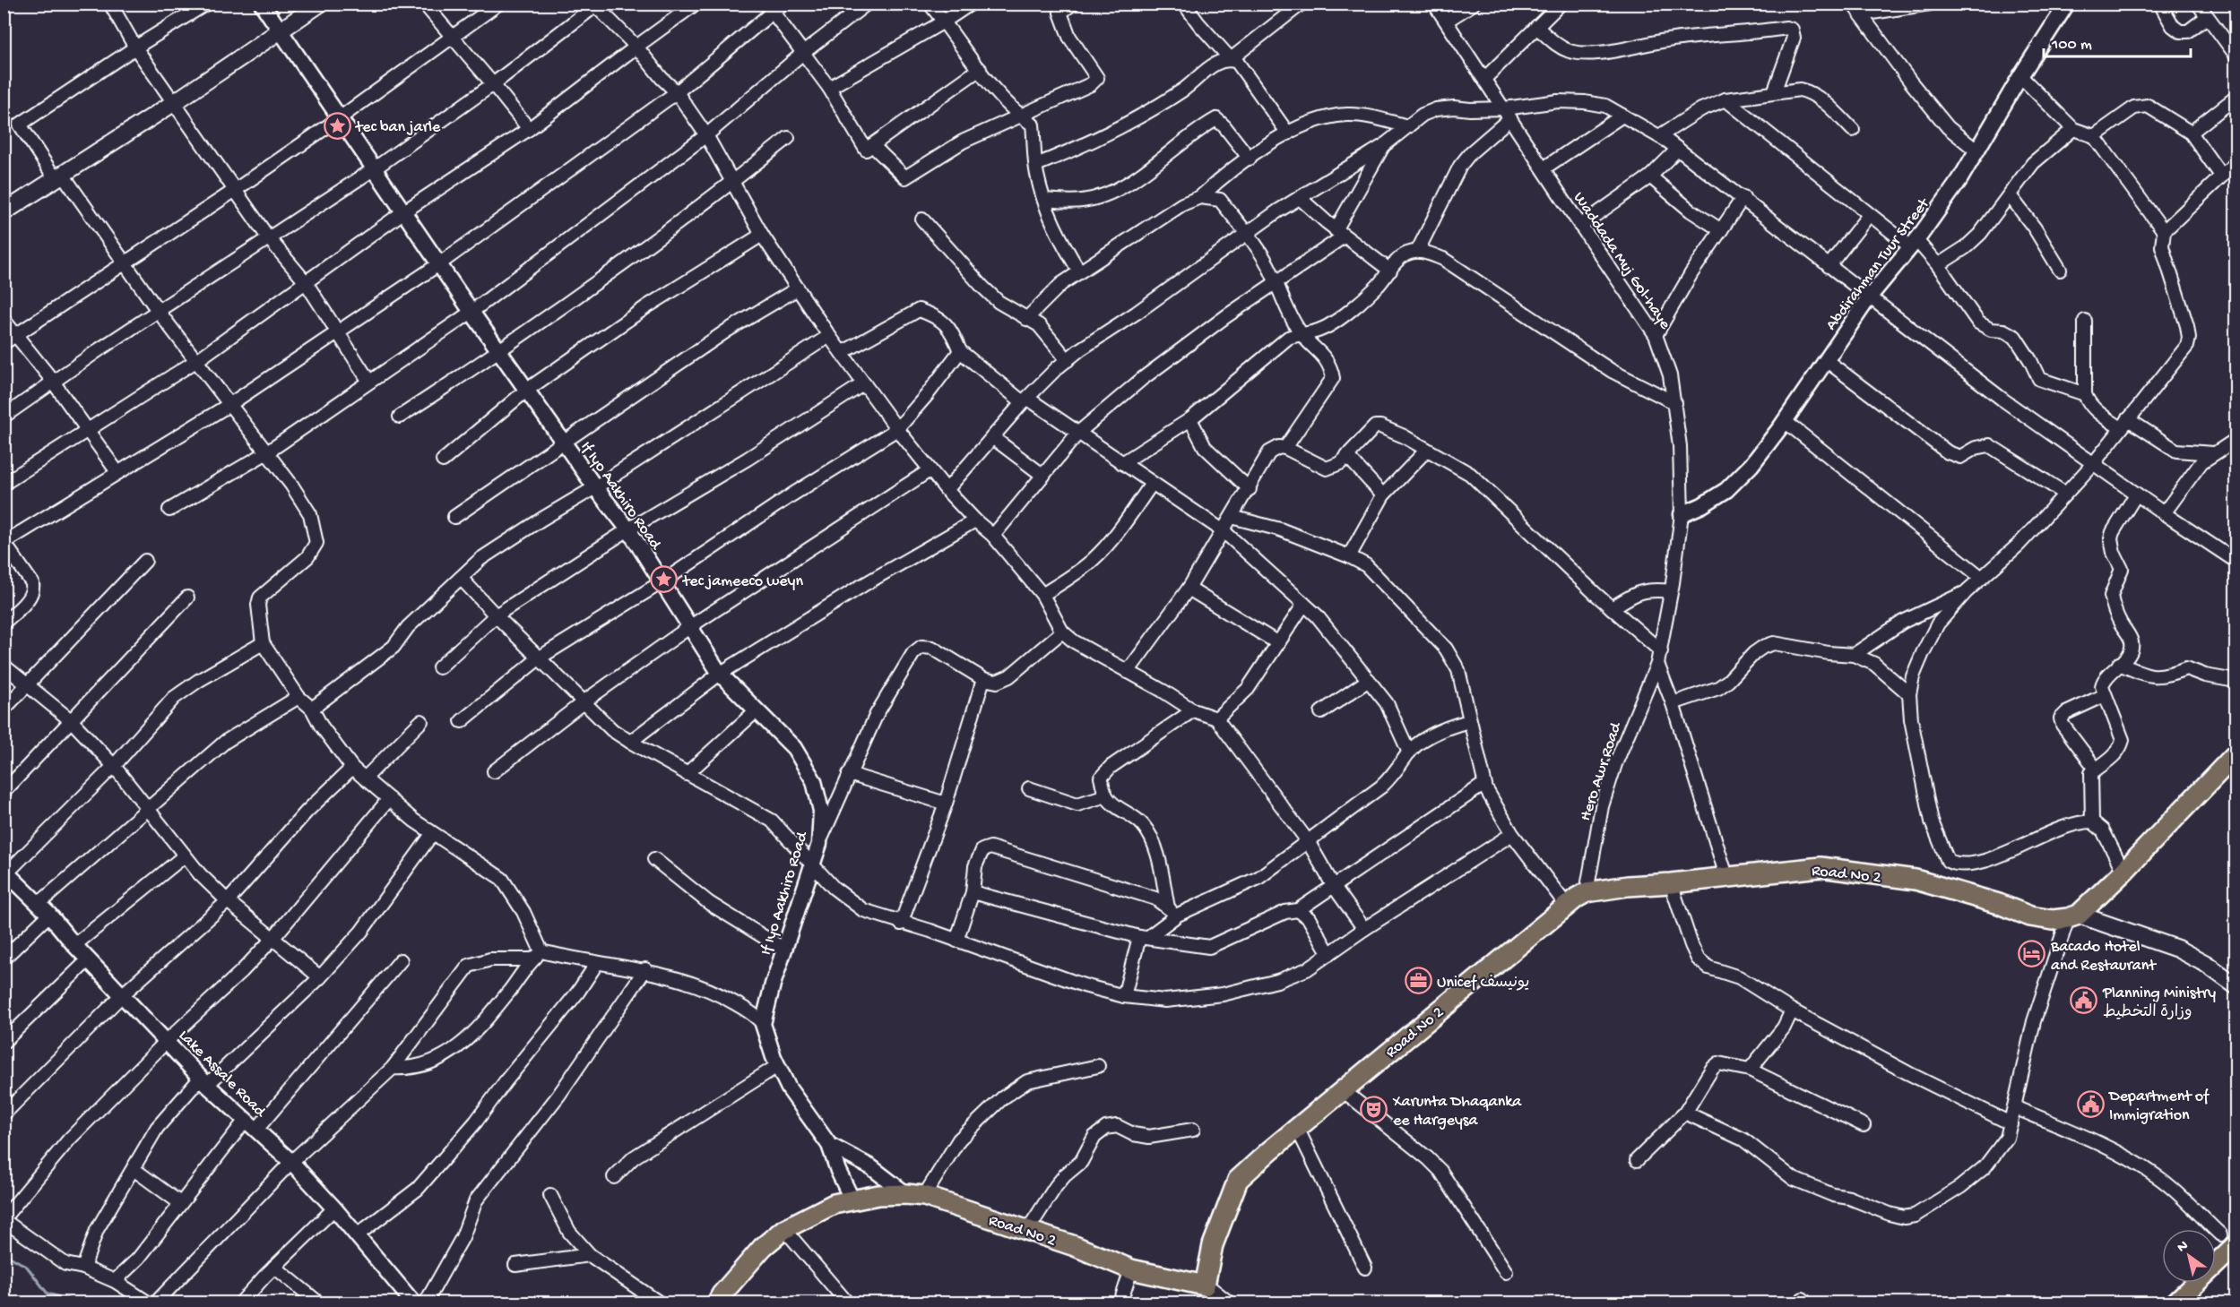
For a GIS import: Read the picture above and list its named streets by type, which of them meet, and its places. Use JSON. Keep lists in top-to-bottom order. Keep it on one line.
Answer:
{"streets":{"main road":["Road No 2"],"street":["Waddada Muj Gol-haye","Abdirahman Tuur Street","If Iyo Aakhiro Road","Hero Awr Road","Lake Assale Road"]},"crossings":[["Waddada Muj Gol-haye","Abdirahman Tuur Street"],["Waddada Muj Gol-haye","Hero Awr Road"],["Hero Awr Road","Road No 2"]],"places":{"place":["tec ban jarle","tec jameeco weyn"],"hotel":["Bacado Hotel and Restaurant"],"office":["Unicef يونيسف"],"public building":["Planning Ministry وزارة التخطيط","Department of Immigration"],"theatre":["Xarunta Dhaqanka ee Hargeysa"]},"scale_bar":"100 m","north":"top left"}
